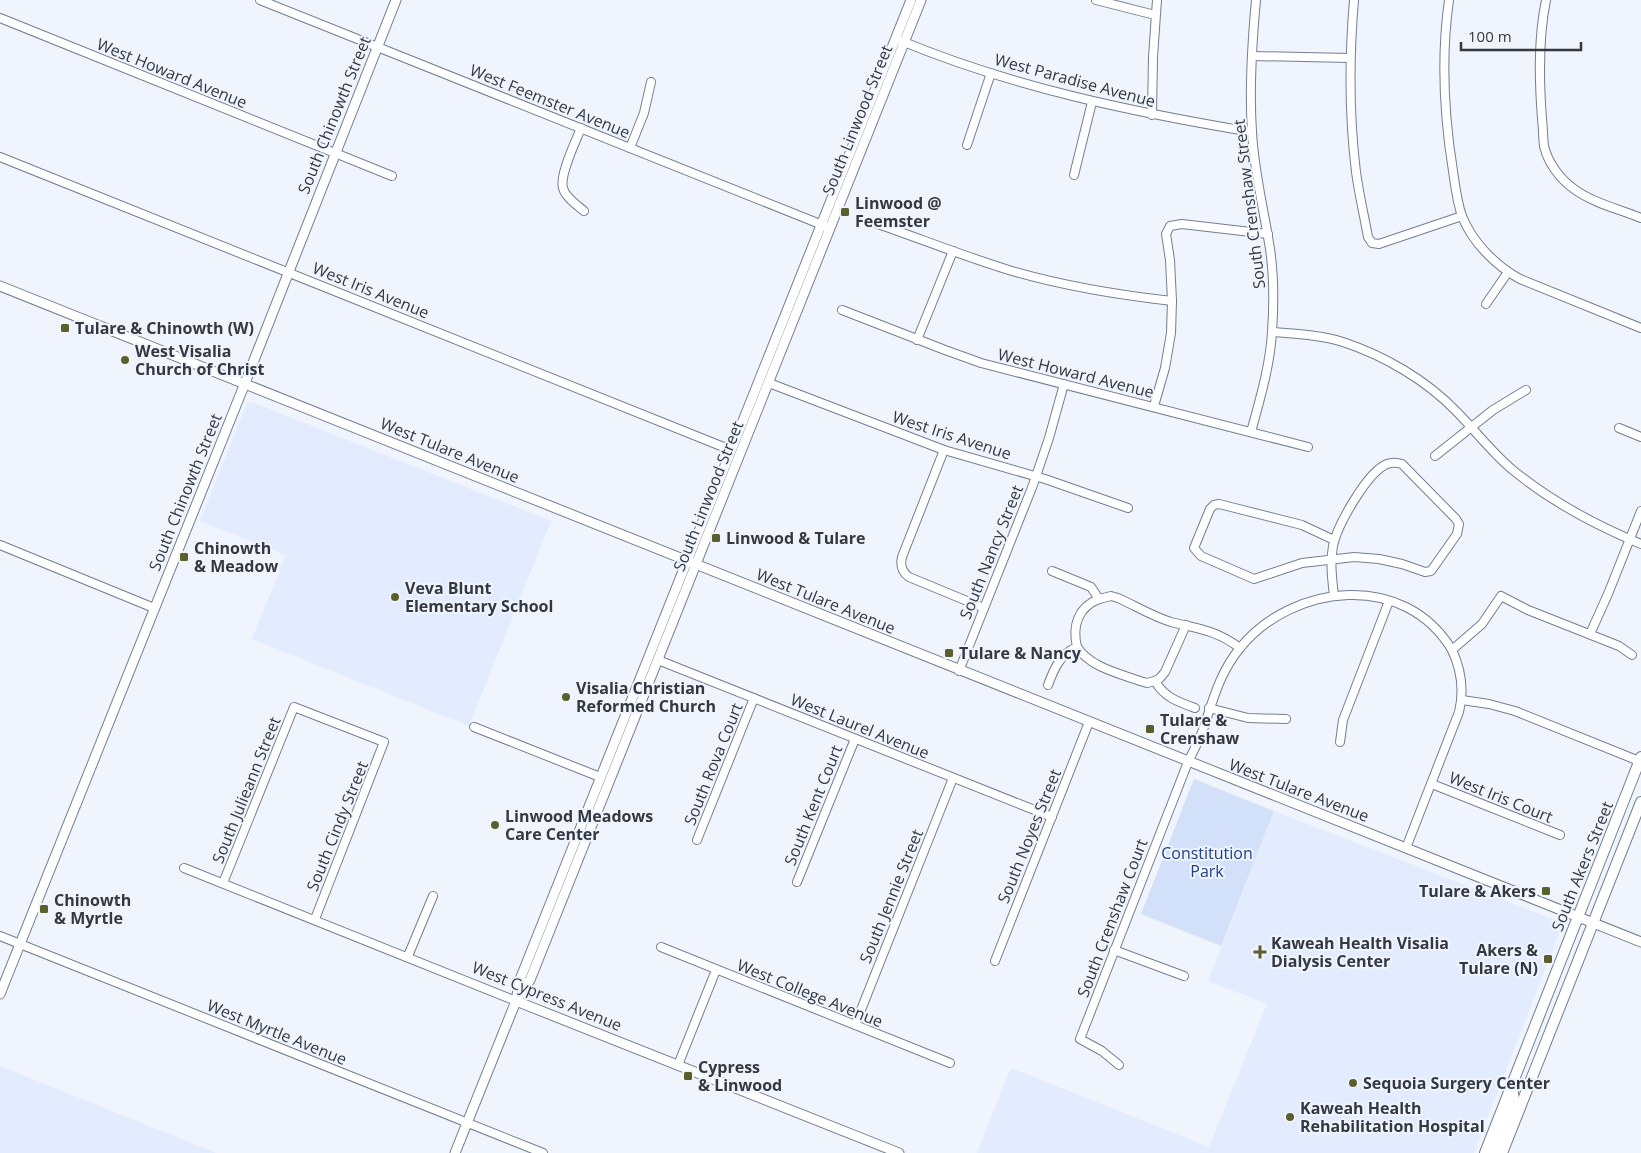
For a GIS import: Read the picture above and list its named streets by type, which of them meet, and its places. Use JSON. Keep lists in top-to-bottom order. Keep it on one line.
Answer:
{"streets":{"main road":["South Akers Street"],"street":["West Howard Avenue","West Paradise Avenue","West Feemster Avenue","South Chinowth Street","South Linwood Street","South Crenshaw Street","West Iris Avenue","West Tulare Avenue","South Nancy Street","West Laurel Avenue","South Rova Court","South Julieann Street","West Iris Court","South Kent Court","South Cindy Street","South Noyes Street","South Jennie Street","South Crenshaw Court","West College Avenue","West Cypress Avenue","West Myrtle Avenue"]},"crossings":[["West Howard Avenue","South Chinowth Street"],["West Howard Avenue","South Crenshaw Street"],["West Howard Avenue","South Nancy Street"],["West Paradise Avenue","South Linwood Street"],["West Paradise Avenue","South Crenshaw Street"],["West Feemster Avenue","South Chinowth Street"],["West Feemster Avenue","South Linwood Street"],["South Chinowth Street","West Iris Avenue"],["South Chinowth Street","West Tulare Avenue"],["South Chinowth Street","West Myrtle Avenue"],["South Linwood Street","West Iris Avenue"],["South Linwood Street","West Tulare Avenue"],["South Linwood Street","West Laurel Avenue"],["South Linwood Street","West Cypress Avenue"],["South Linwood Street","West Myrtle Avenue"],["West Iris Avenue","South Nancy Street"],["West Tulare Avenue","South Nancy Street"],["West Tulare Avenue","South Noyes Street"],["West Tulare Avenue","South Akers Street"],["West Tulare Avenue","South Crenshaw Court"],["West Laurel Avenue","South Rova Court"],["West Laurel Avenue","South Kent Court"],["West Laurel Avenue","South Noyes Street"],["West Laurel Avenue","South Jennie Street"],["South Julieann Street","South Cindy Street"],["South Julieann Street","West Cypress Avenue"],["South Cindy Street","West Cypress Avenue"],["South Jennie Street","West College Avenue"]],"parks":["Constitution Park"],"places":{"transit":["Linwood @ Feemster","Tulare & Chinowth (W)","Linwood & Tulare","Chinowth & Meadow","Tulare & Nancy","Tulare & Crenshaw","Tulare & Akers","Chinowth & Myrtle","Akers & Tulare (N)","Cypress & Linwood"],"other":["West Visalia Church of Christ","Veva Blunt Elementary School","Visalia Christian Reformed Church","Linwood Meadows Care Center","Sequoia Surgery Center","Kaweah Health Rehabilitation Hospital"],"health":["Kaweah Health Visalia Dialysis Center"]},"scale_bar":"100 m"}
